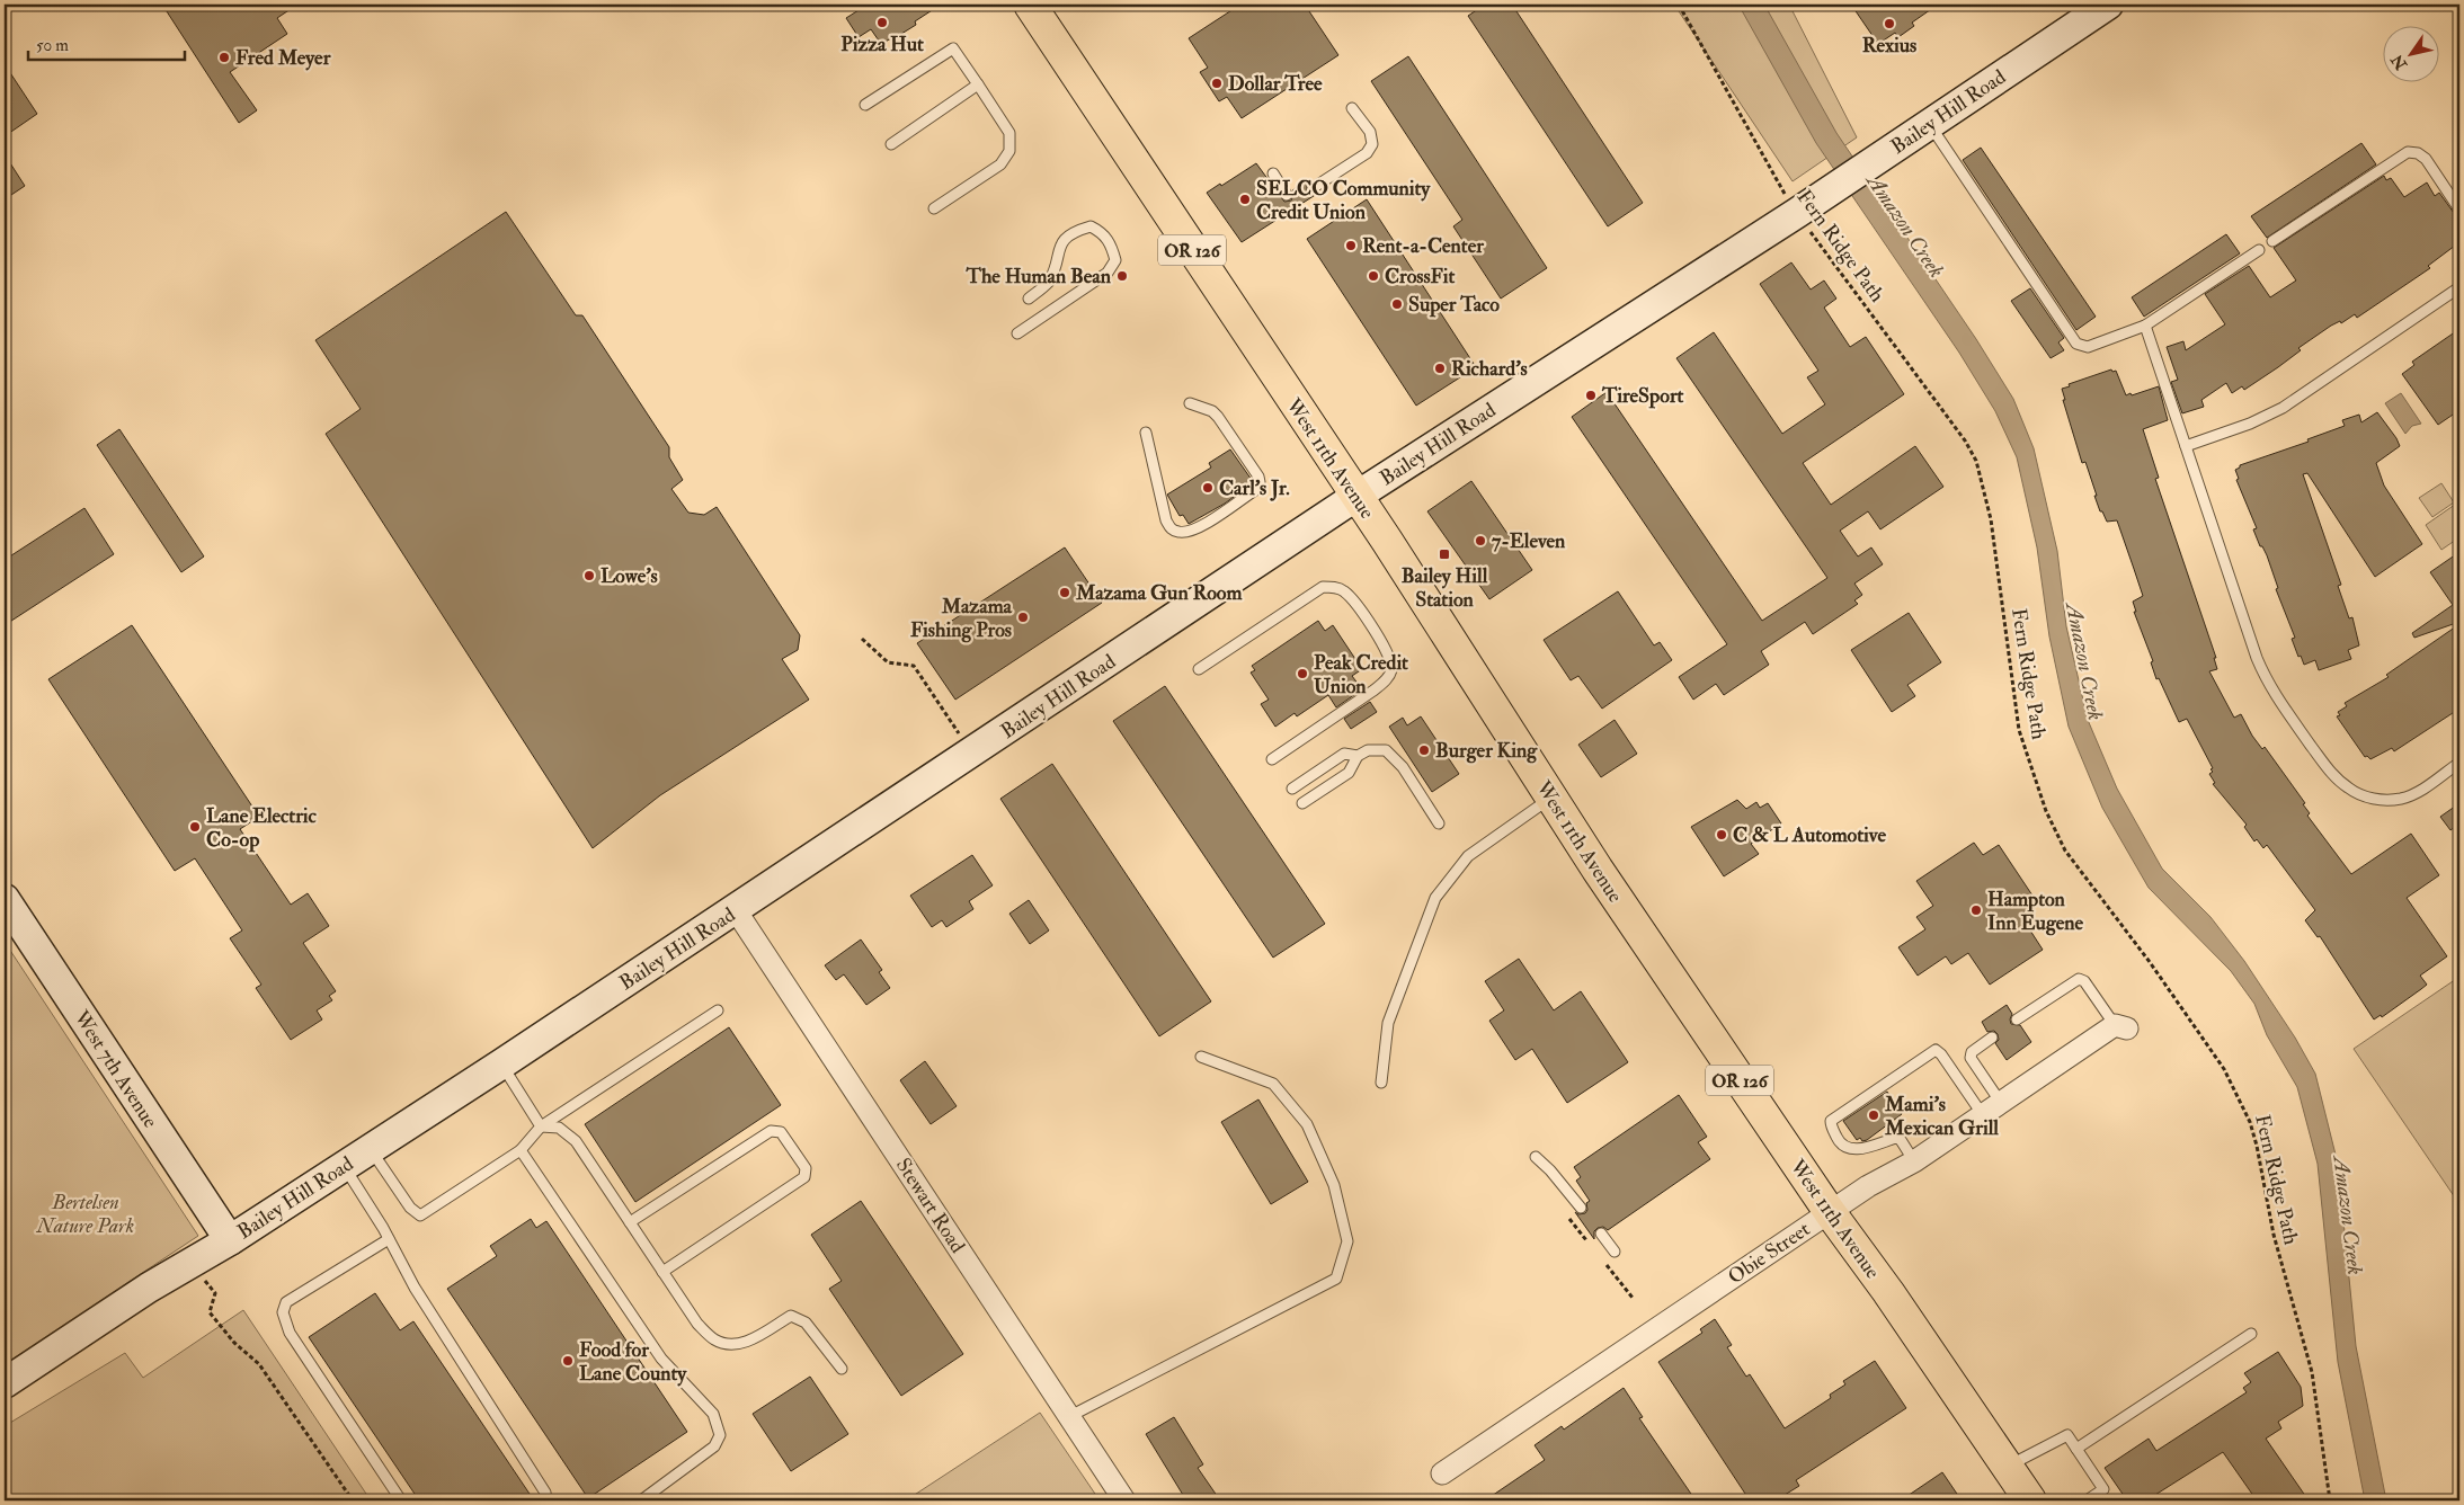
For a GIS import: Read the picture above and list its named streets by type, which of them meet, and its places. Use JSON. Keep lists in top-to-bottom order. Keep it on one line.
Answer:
{"streets":{"main road":["OR 126","West 11th Avenue"],"street":["Bailey Hill Road","West 7th Avenue","Stewart Road","Obie Street"],"path":["Fern Ridge Path"]},"crossings":[["Bailey Hill Road","Fern Ridge Path"],["Bailey Hill Road","West 11th Avenue"],["Bailey Hill Road","West 7th Avenue"],["Bailey Hill Road","Stewart Road"],["West 11th Avenue","Obie Street"]],"water":["Amazon Creek"],"parks":["Bertelsen Nature Park"],"places":{"other":["Pizza Hut","Rexius","Fred Meyer","Dollar Tree","SELCO Community Credit Union","Rent-a-Center","The Human Bean","CrossFit","Super Taco","Richard's","TireSport","Carl's Jr.","7-Eleven","Lowe's","Mazama Gun Room","Mazama Fishing Pros","Peak Credit Union","Burger King","Lane Electric Co-op","C & L Automotive","Hampton Inn Eugene","Mami's Mexican Grill","Food for Lane County"],"transit":["Bailey Hill Station"]},"scale_bar":"50 m","north":"bottom left"}
